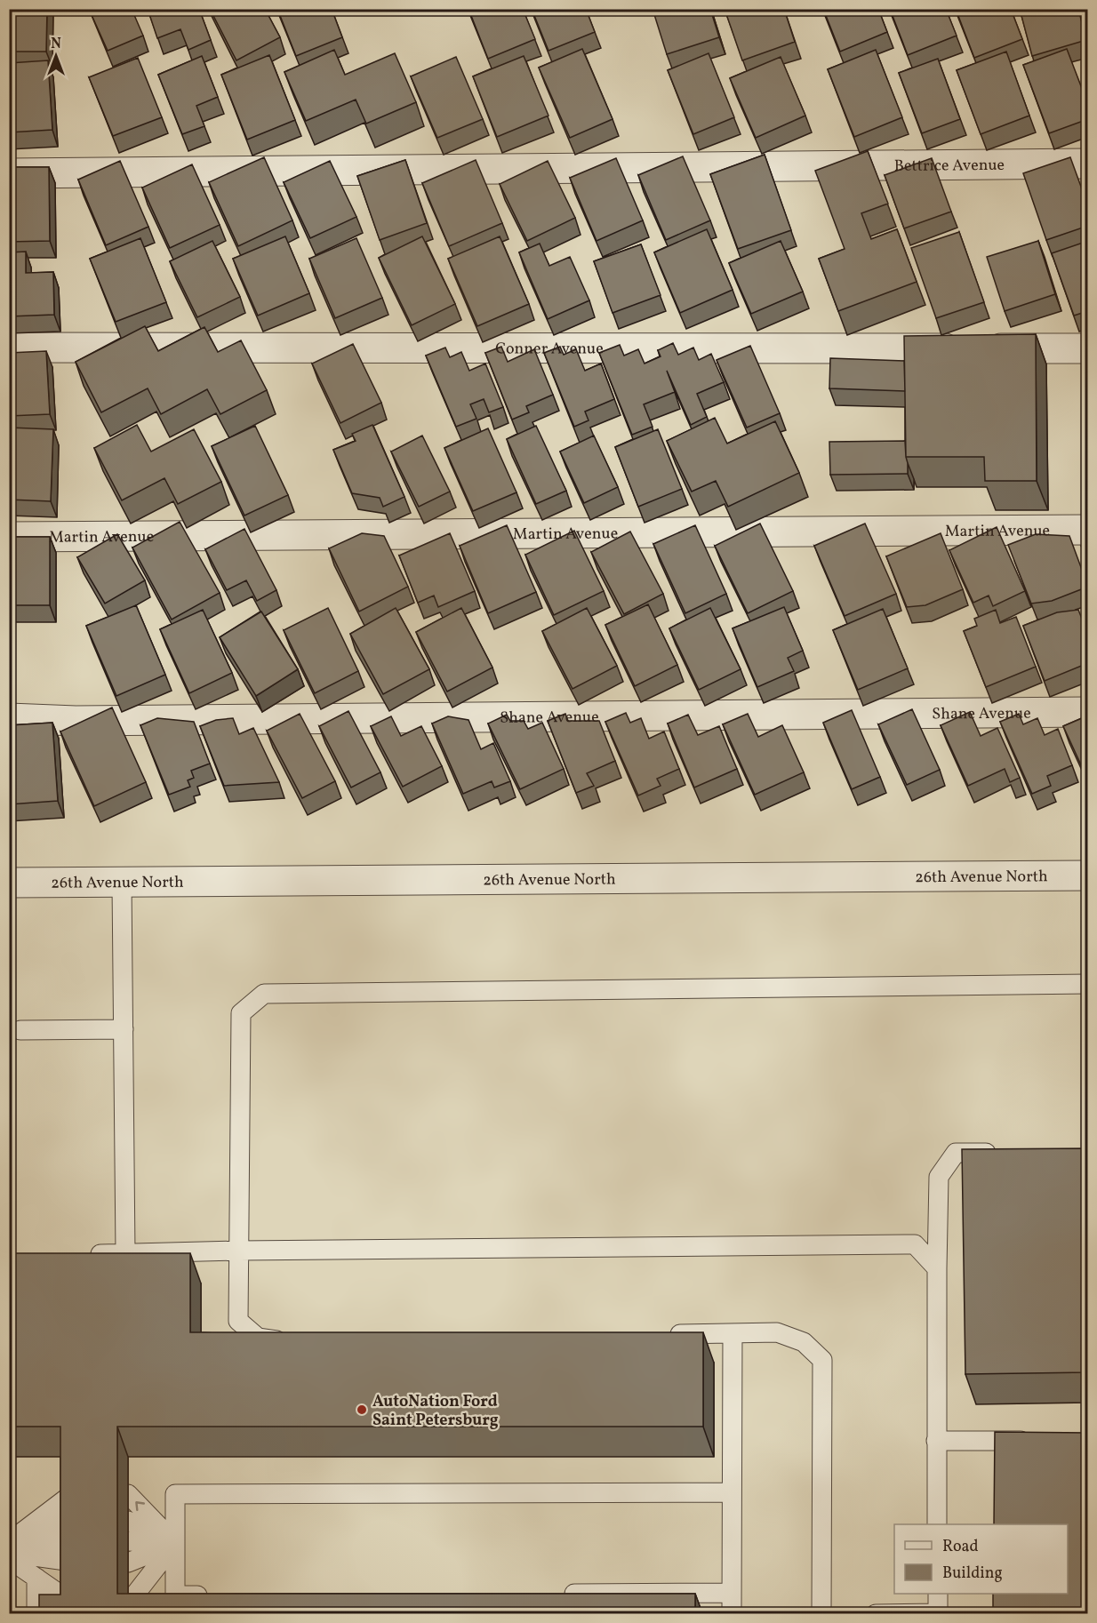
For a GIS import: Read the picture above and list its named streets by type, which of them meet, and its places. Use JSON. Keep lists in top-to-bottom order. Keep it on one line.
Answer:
{"streets":{"street":["Bettrice Avenue","Conner Avenue","Martin Avenue","Shane Avenue","26th Avenue North"]},"places":["AutoNation Ford Saint Petersburg"],"legend":["Road","Building"],"north":"top"}
